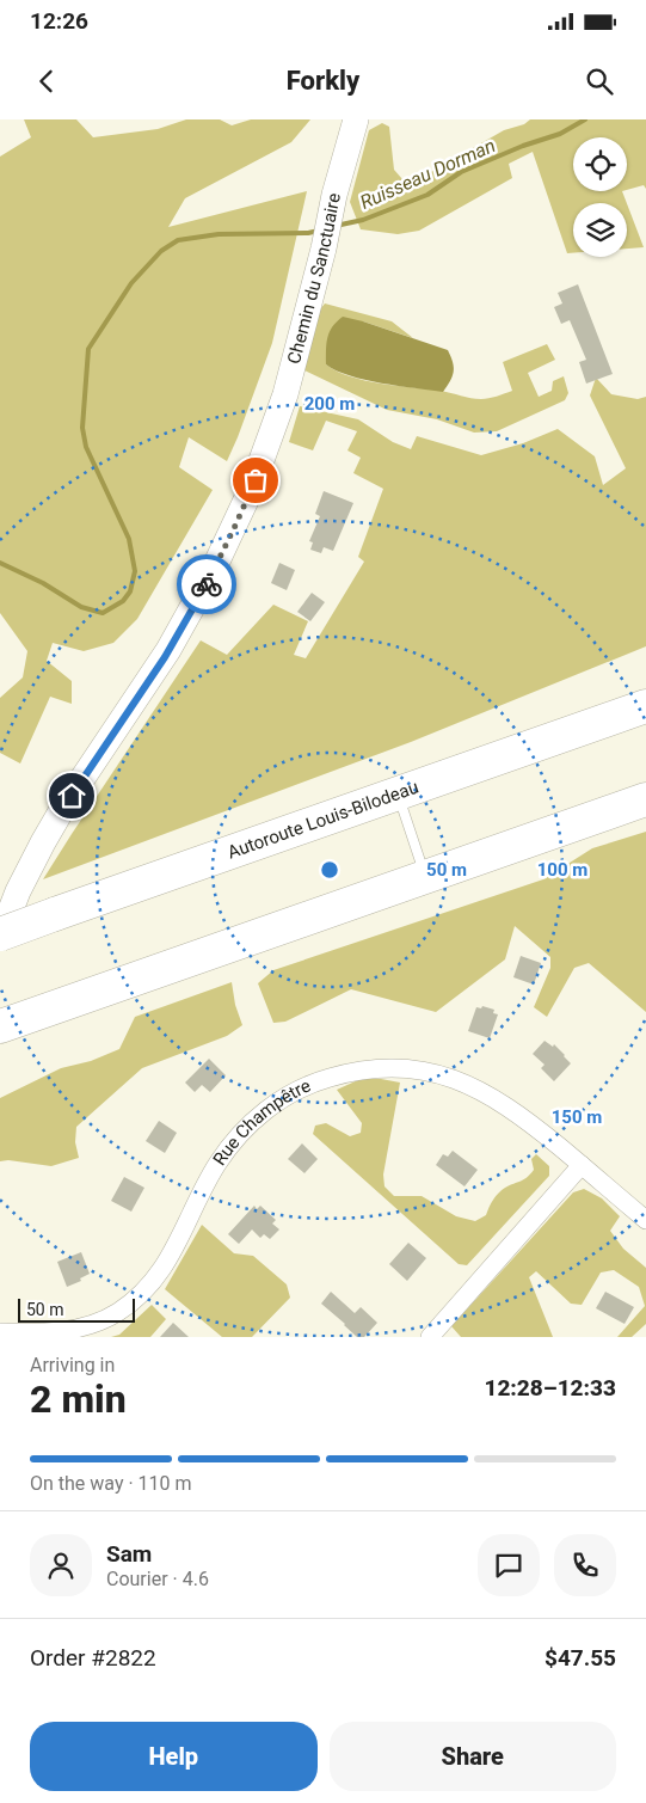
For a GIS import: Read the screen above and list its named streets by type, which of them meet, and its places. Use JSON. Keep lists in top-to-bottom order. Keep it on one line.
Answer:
{"streets":{"highway":["Autoroute Louis-Bilodeau"],"street":["Chemin du Sanctuaire","Rue Champêtre"]},"crossings":[["Chemin du Sanctuaire","Autoroute Louis-Bilodeau"]],"water":["Ruisseau Dorman"],"scale_bar":"50 m","page":{"status":"12:26","header":"Forkly","scale":"50 m","heading":["2 min","Arriving in","12:28–12:33"],"panel":["Sam","Courier · 4.6","Order #2822","$47.55"],"bar":"On the way · 110 m","buttons":["Help","Share"]},"rings":["200 m","50 m","100 m","150 m"]}
